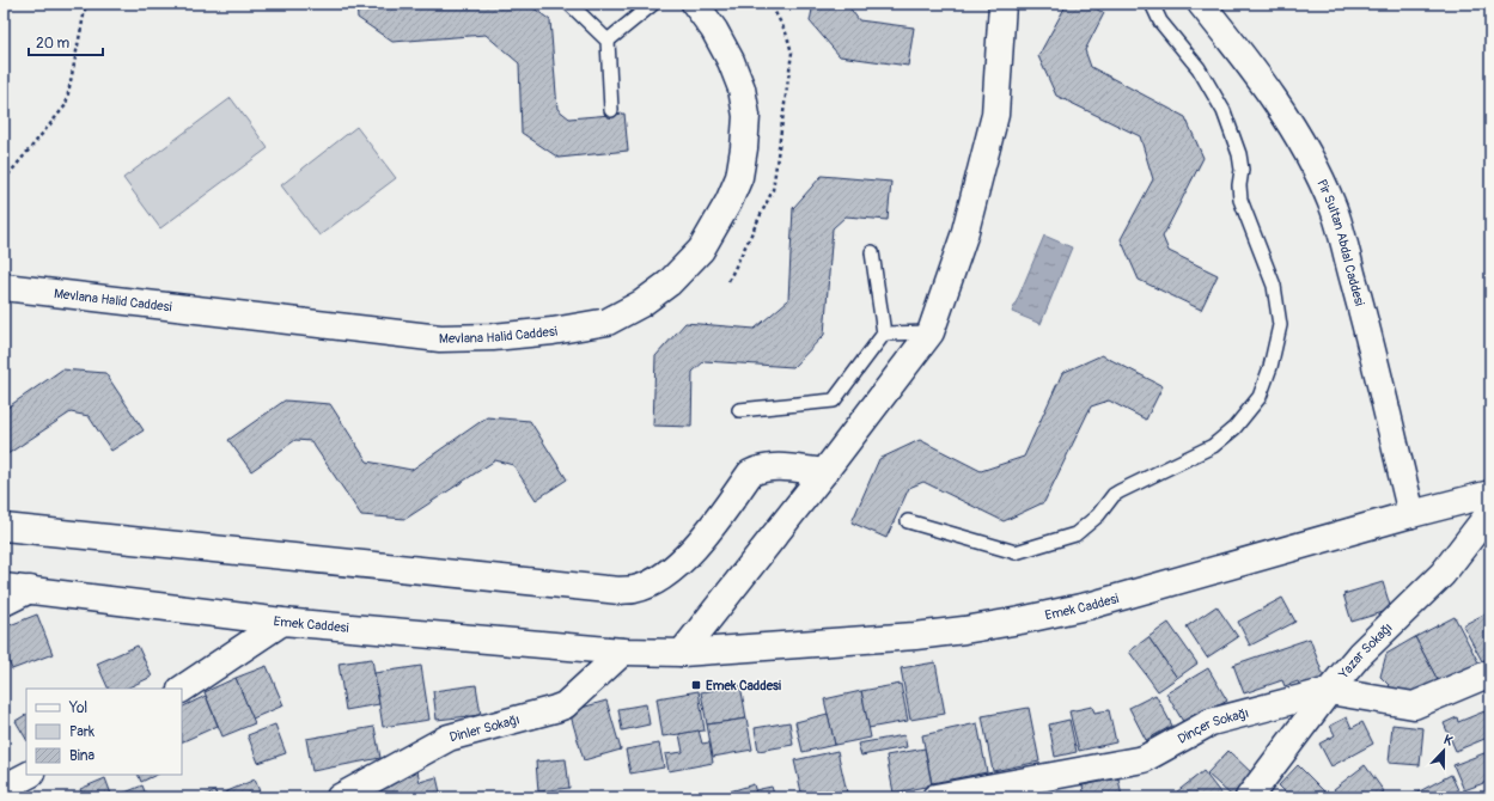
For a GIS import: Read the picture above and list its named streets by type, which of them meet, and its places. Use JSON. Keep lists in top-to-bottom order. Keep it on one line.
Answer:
{"streets":{"street":["Pir Sultan Abdal Caddesi","Mevlana Halid Caddesi","Emek Caddesi","Yazar Sokağı","Dinçer Sokağı","Dinler Sokağı"]},"crossings":[["Pir Sultan Abdal Caddesi","Emek Caddesi"],["Emek Caddesi","Dinler Sokağı"],["Yazar Sokağı","Dinçer Sokağı"]],"places":{"transit":["Emek Caddesi"]},"legend":["Yol","Park","Bina"],"scale_bar":"20 m","north":"top"}
